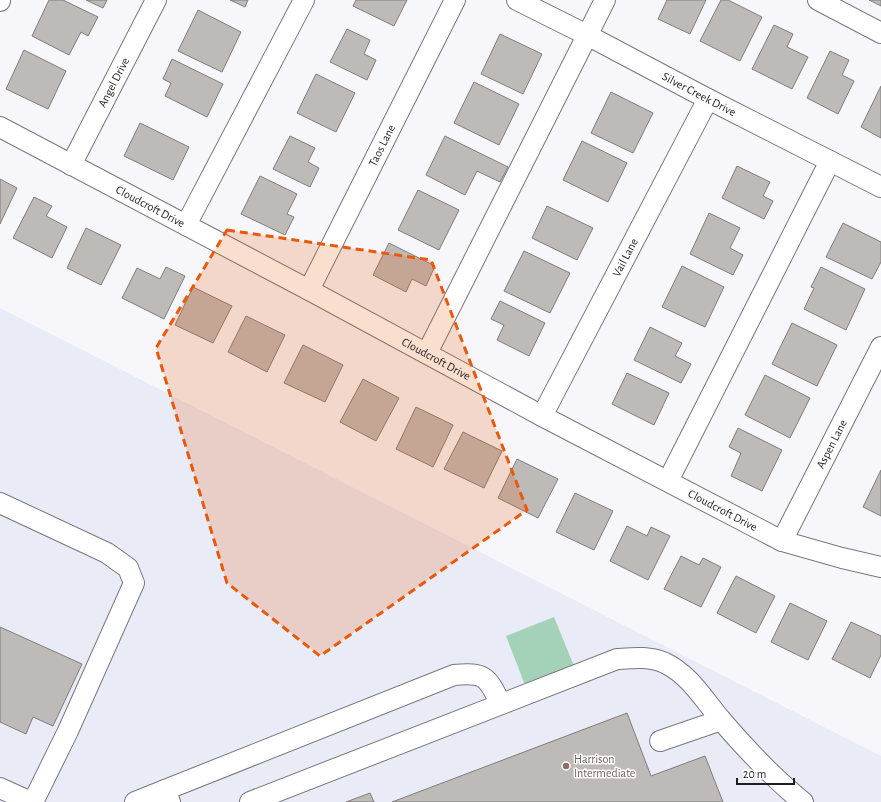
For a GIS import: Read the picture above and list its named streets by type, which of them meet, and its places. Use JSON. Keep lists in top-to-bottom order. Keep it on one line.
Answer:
{"streets":{"street":["Angel Drive","Silver Creek Drive","Taos Lane","Cloudcroft Drive","Vail Lane","Aspen Lane"]},"crossings":[["Angel Drive","Cloudcroft Drive"],["Silver Creek Drive","Vail Lane"],["Taos Lane","Cloudcroft Drive"],["Cloudcroft Drive","Vail Lane"],["Cloudcroft Drive","Aspen Lane"]],"places":["Harrison Intermediate"],"scale_bar":"20 m"}
